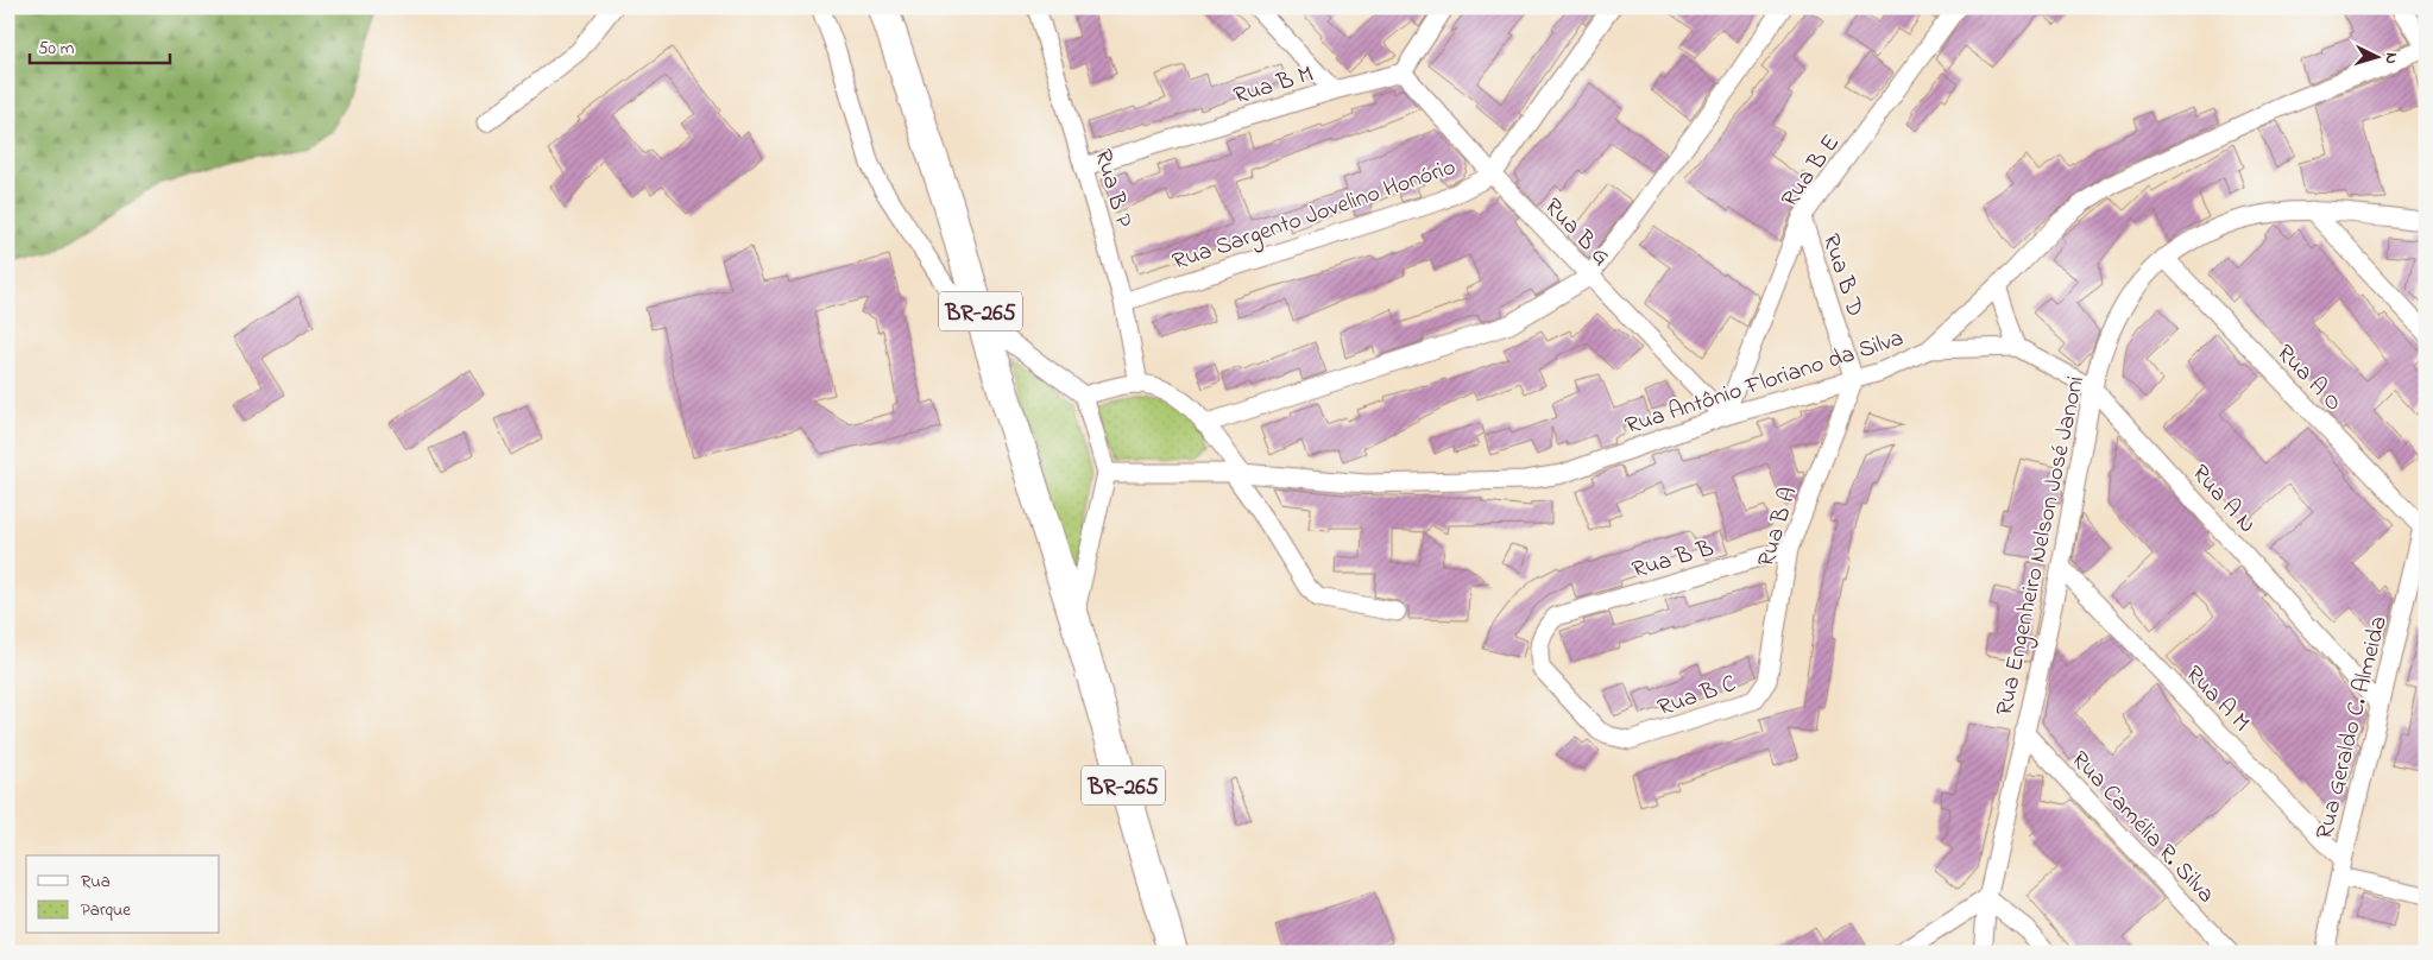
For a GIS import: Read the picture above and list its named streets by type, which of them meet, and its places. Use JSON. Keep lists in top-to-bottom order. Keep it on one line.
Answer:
{"streets":{"highway":["BR-265"],"street":["Rua B M","Rua B E","Rua B P","Rua Sargento Jovelino Honório","Rua B G","Rua B D","Rua A O","Rua Antônio Floriano da Silva","Rua A N","Rua B A","Rua Engenheiro Nelson José Janoni","Rua B B","Rua B C","Rua A M","Rua Geraldo C. Almeida","Rua Camélia R. Silva"]},"crossings":[["Rua B M","Rua B P"],["Rua B M","Rua B G"],["Rua B E","Rua B G"],["Rua B E","Rua B D"],["Rua B E","Rua Antônio Floriano da Silva"],["Rua B P","Rua Sargento Jovelino Honório"],["Rua Sargento Jovelino Honório","Rua B G"],["Rua B G","Rua Antônio Floriano da Silva"],["Rua B D","Rua Antônio Floriano da Silva"],["Rua B D","Rua B A"],["Rua A O","Rua Engenheiro Nelson José Janoni"],["Rua A O","Rua Geraldo C. Almeida"],["Rua Antônio Floriano da Silva","Rua B A"],["Rua A N","Rua Engenheiro Nelson José Janoni"],["Rua A N","Rua Geraldo C. Almeida"],["Rua B A","Rua B B"],["Rua B A","Rua B C"],["Rua Engenheiro Nelson José Janoni","Rua A M"],["Rua Engenheiro Nelson José Janoni","Rua Camélia R. Silva"],["Rua B B","Rua B C"],["Rua A M","Rua Geraldo C. Almeida"]],"legend":["Rua","Parque"],"scale_bar":"50 m","north":"right"}
